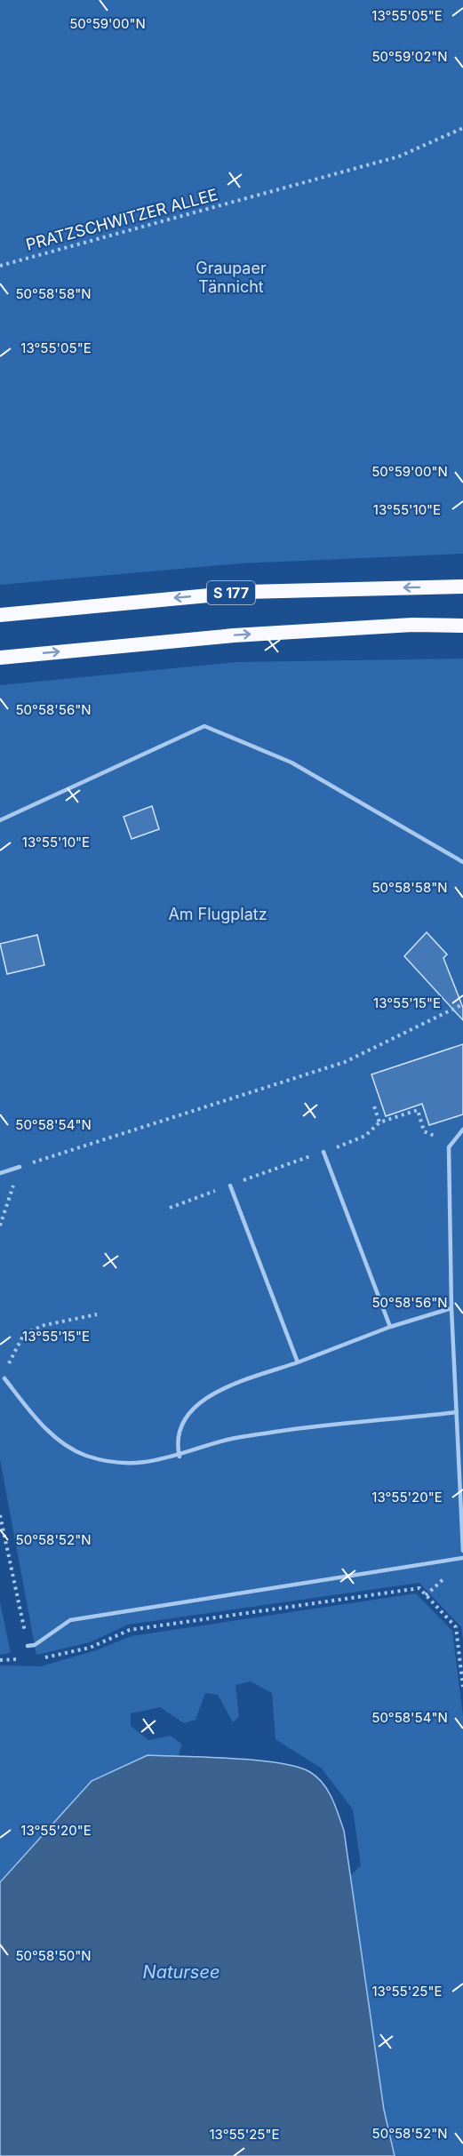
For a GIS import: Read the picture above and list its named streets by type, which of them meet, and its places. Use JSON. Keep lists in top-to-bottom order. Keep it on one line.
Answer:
{"streets":{"highway":["S 177"],"path":["PRATZSCHWITZER ALLEE"]},"water":["Natursee"],"parks":["Graupaer Tännicht","Am Flugplatz"],"coordinates":["13°55'05\"E","50°59'00\"N","50°59'02\"N","50°58'58\"N","13°55'10\"E","50°58'56\"N","13°55'15\"E","50°58'54\"N","13°55'20\"E","50°58'52\"N","50°58'50\"N","13°55'25\"E"]}
